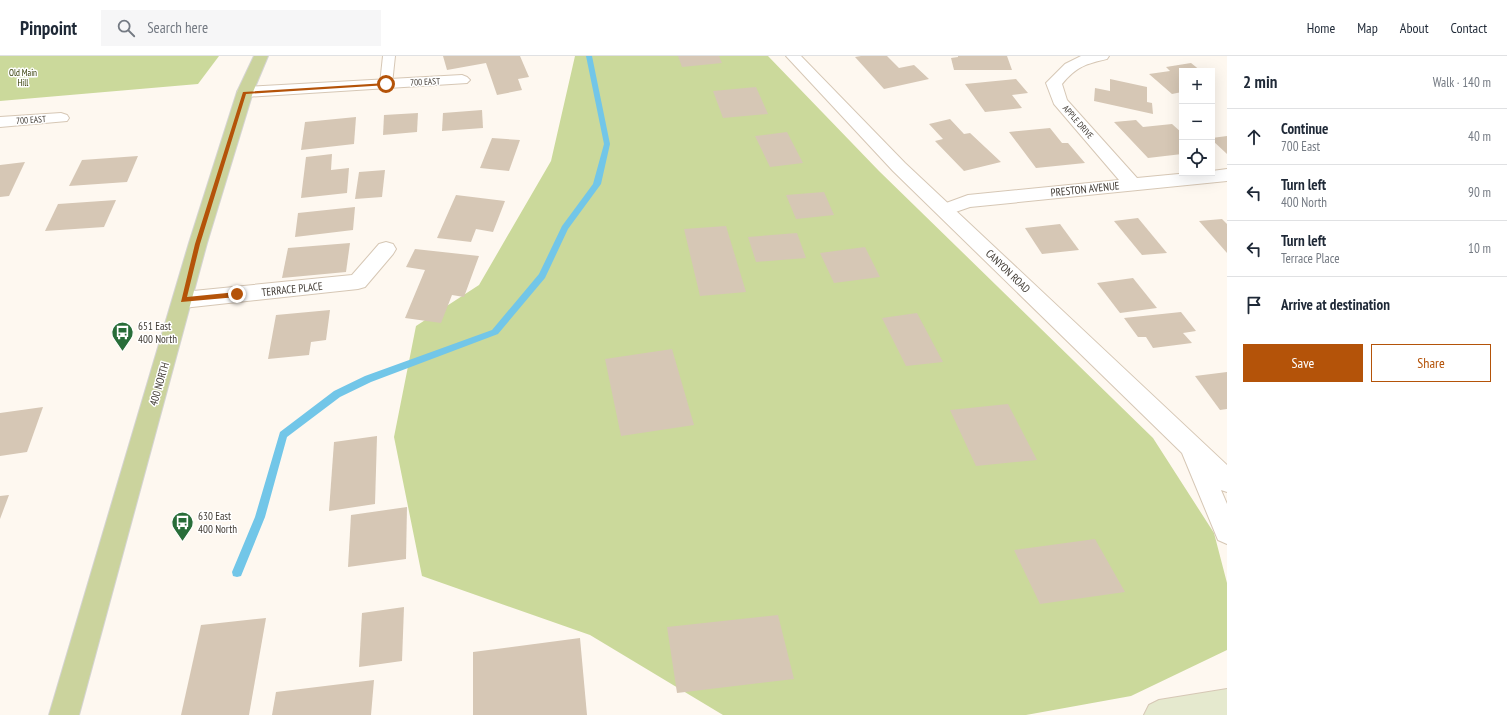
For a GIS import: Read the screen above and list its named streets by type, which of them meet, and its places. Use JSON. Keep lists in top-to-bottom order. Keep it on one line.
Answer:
{"streets":{"main road":["400 NORTH"],"street":["700 EAST","APPLE DRIVE","PRESTON AVENUE","CANYON ROAD","TERRACE PLACE"]},"crossings":[["700 EAST","400 NORTH"],["APPLE DRIVE","PRESTON AVENUE"],["PRESTON AVENUE","CANYON ROAD"],["TERRACE PLACE","400 NORTH"]],"parks":["Old Main Hill"],"places":{"bus stop":["651 East 400 North","630 East 400 North"]},"page":{"header":"Pinpoint","search":"Search here","nav":["Home","Map","About","Contact"],"heading":["2 min","Walk · 140 m"],"map_buttons":["+","−"],"list":[["Continue","700 East","40 m"],["Turn left","400 North","90 m"],["Turn left","Terrace Place","10 m"],"Arrive at destination"],"buttons":["Save","Share"]}}
